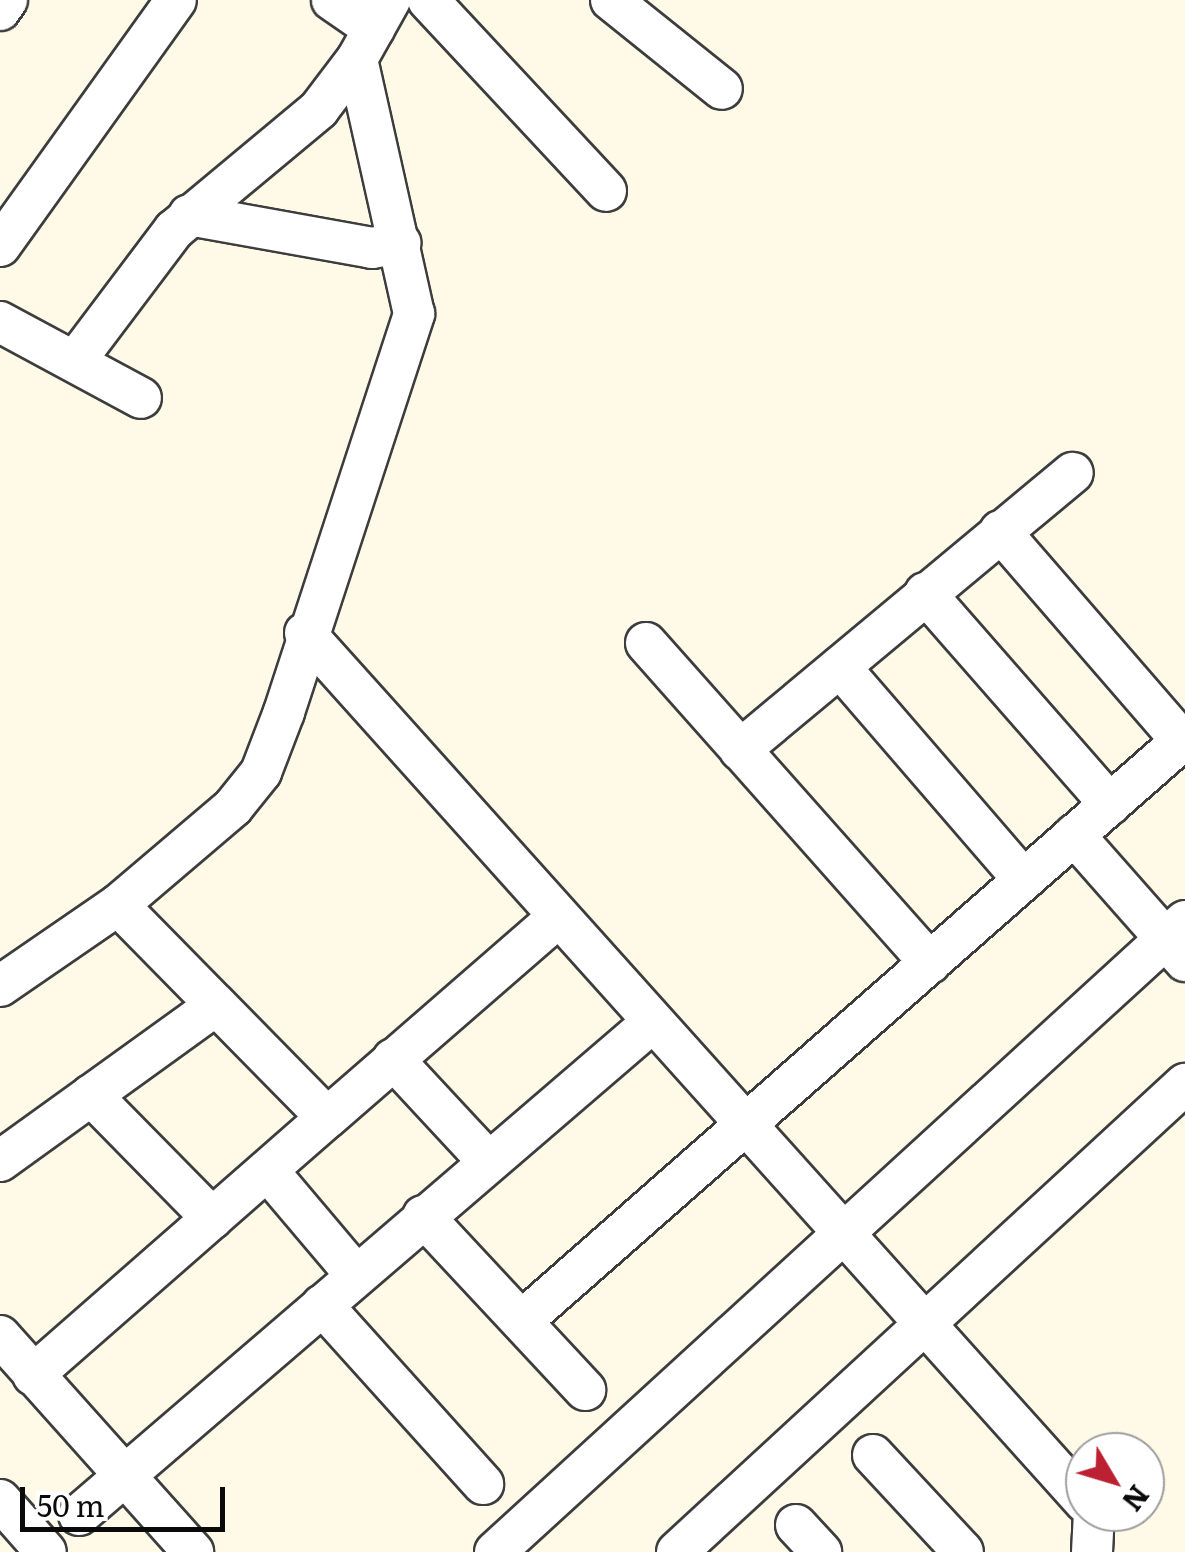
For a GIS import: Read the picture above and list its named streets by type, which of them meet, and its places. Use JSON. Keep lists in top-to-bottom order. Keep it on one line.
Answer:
{"scale_bar":"50 m","north":"bottom right"}
